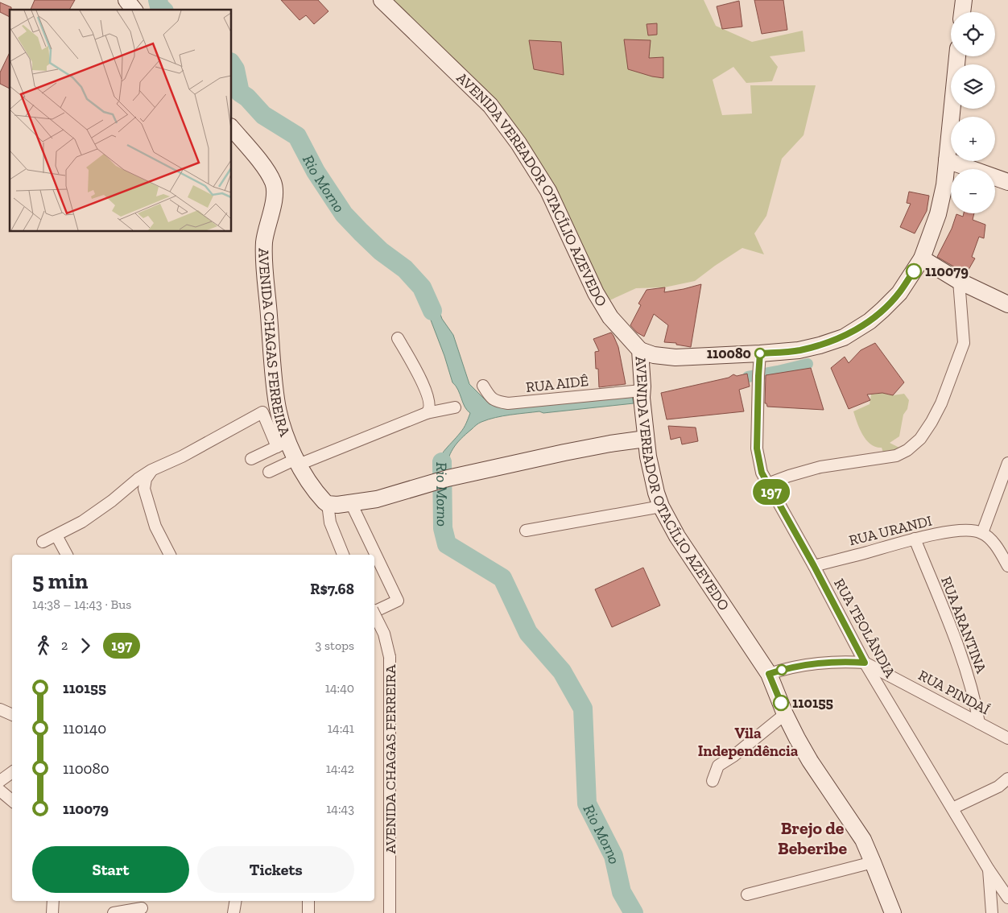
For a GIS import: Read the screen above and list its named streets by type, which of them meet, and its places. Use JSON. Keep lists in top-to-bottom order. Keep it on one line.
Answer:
{"streets":{"main road":["AVENIDA VEREADOR OTACÍLIO AZEVEDO","AVENIDA CHAGAS FERREIRA"],"street":["RUA AIDÊ","RUA URANDI","RUA ARANTINA","RUA TEOLÂNDIA","RUA PINDAÍ"]},"crossings":[["AVENIDA VEREADOR OTACÍLIO AZEVEDO","RUA AIDÊ"],["AVENIDA VEREADOR OTACÍLIO AZEVEDO","RUA PINDAÍ"],["RUA URANDI","RUA ARANTINA"],["RUA URANDI","RUA TEOLÂNDIA"],["RUA ARANTINA","RUA PINDAÍ"],["RUA TEOLÂNDIA","RUA PINDAÍ"]],"districts":["Vila Independência","Brejo de Beberibe"],"water":["Rio Morno"],"places":["110079","110080","110155"],"lines":["bus line 197"],"page":{"on_map":"197","map_buttons":["+","−"],"heading":["5 min","14:38 – 14:43 · Bus","R$7.68"],"legs":["2","197","3 stops"],"list":[{"name":"110155","value":"14:40"},{"name":"110140","value":"14:41"},{"name":"110080","value":"14:42"},{"name":"110079","value":"14:43"}],"buttons":["Start","Tickets"]}}
